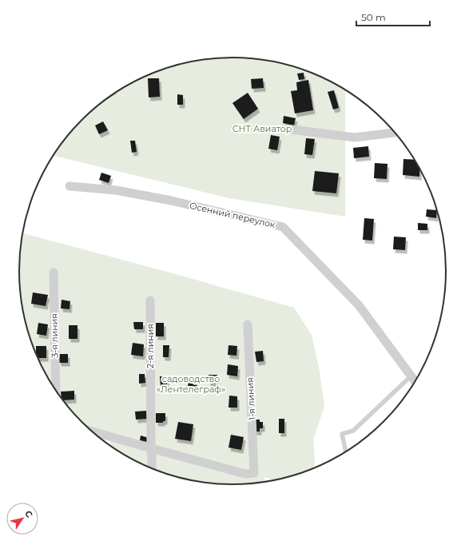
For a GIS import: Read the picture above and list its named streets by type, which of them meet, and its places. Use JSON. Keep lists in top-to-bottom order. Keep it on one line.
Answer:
{"streets":{"street":["Осенний переулок","3-я линия","2-я линия","1-я линия"]},"crossings":[["2-я линия","1-я линия"]],"parks":["СНТ Авиатор","садоводство «Лентелеграф»"],"scale_bar":"50 m","north":"top right"}
